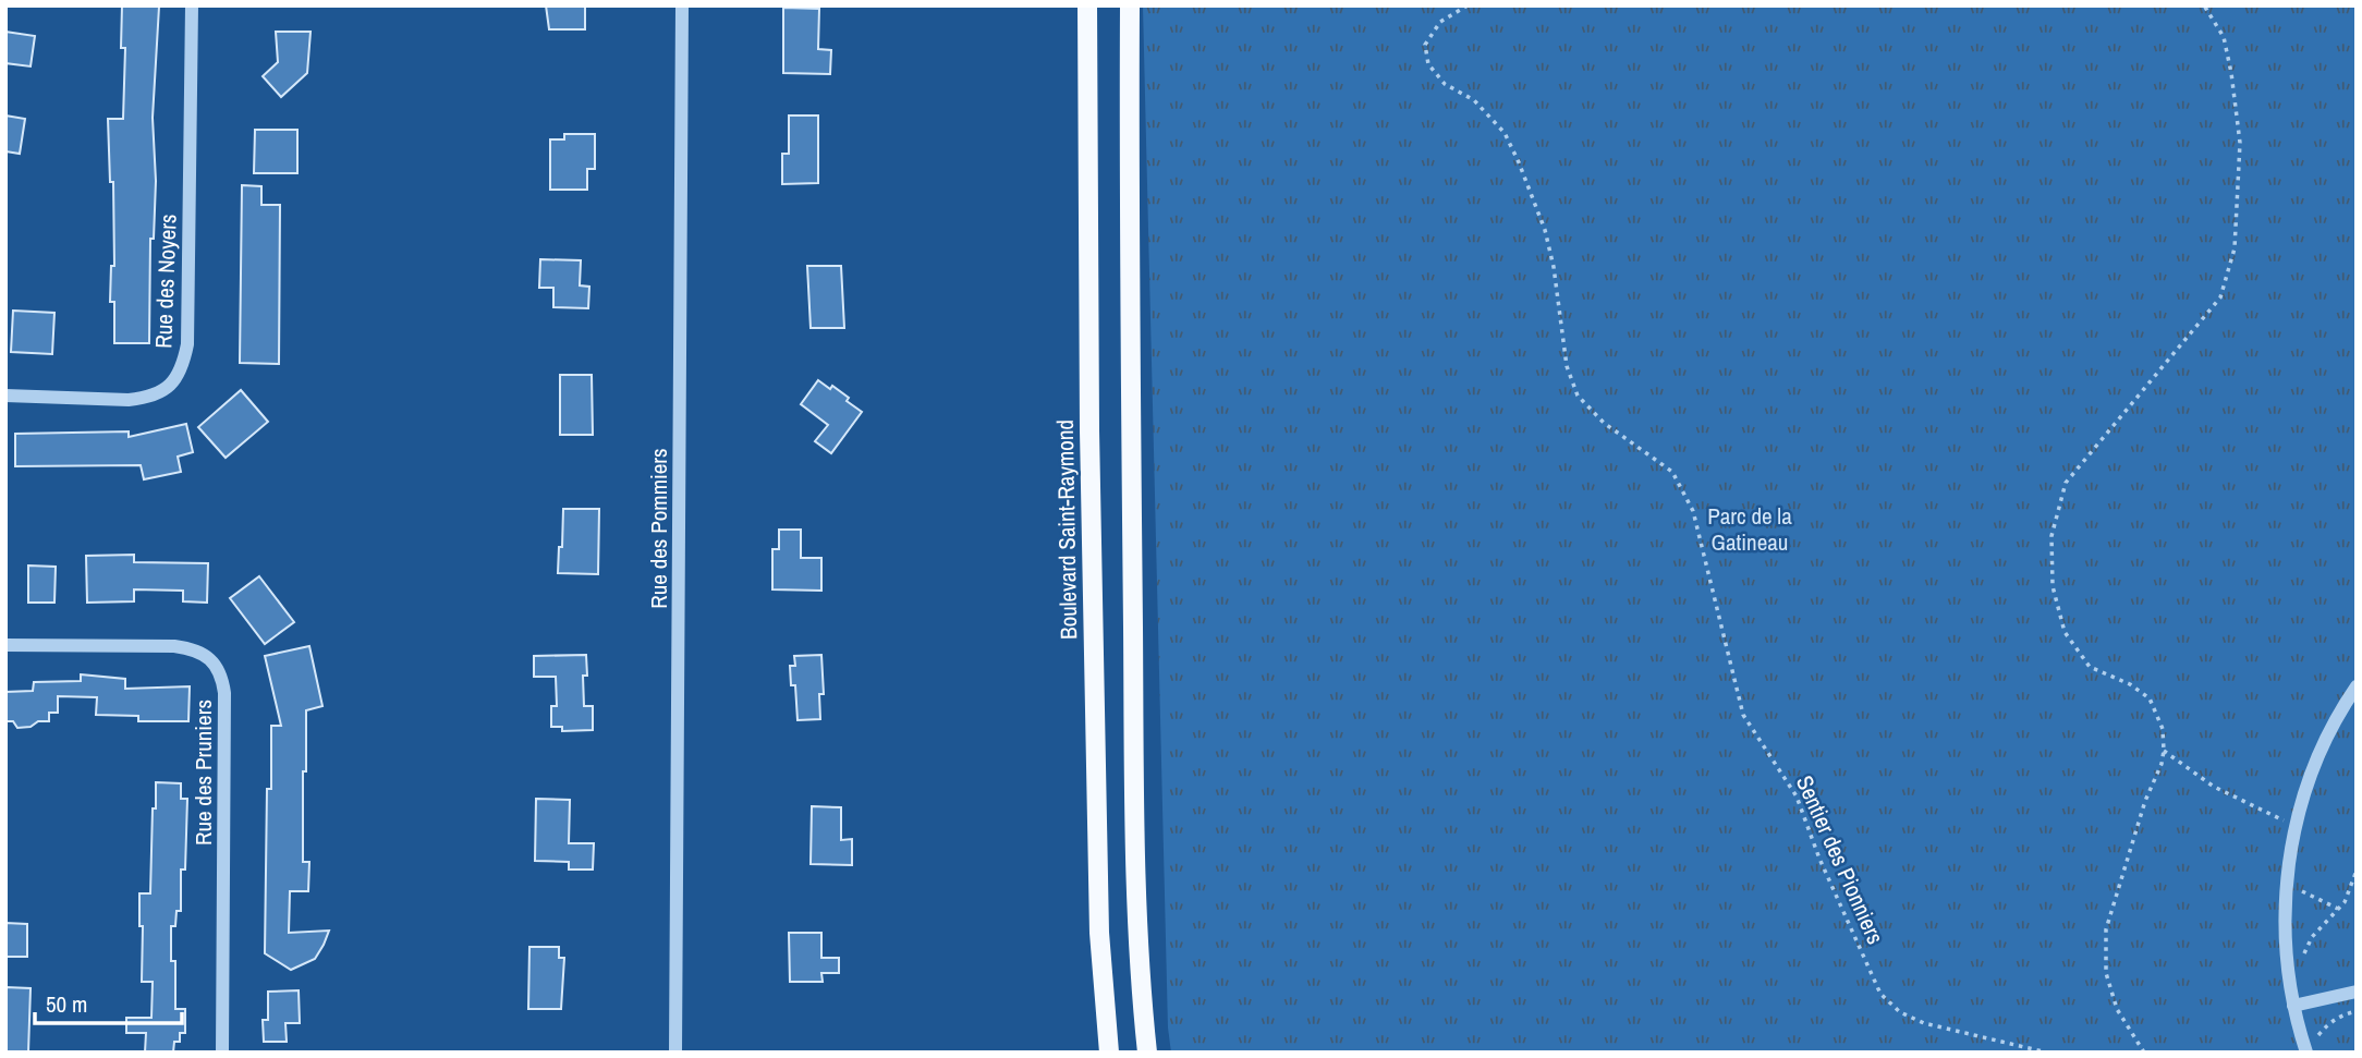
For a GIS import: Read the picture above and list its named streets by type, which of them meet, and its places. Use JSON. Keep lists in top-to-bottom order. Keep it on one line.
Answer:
{"streets":{"main road":["Boulevard Saint-Raymond"],"street":["Rue des Noyers","Rue des Pommiers","Rue des Pruniers"],"path":["Sentier des Pionniers"]},"parks":["Parc de la Gatineau"],"scale_bar":"50 m"}
